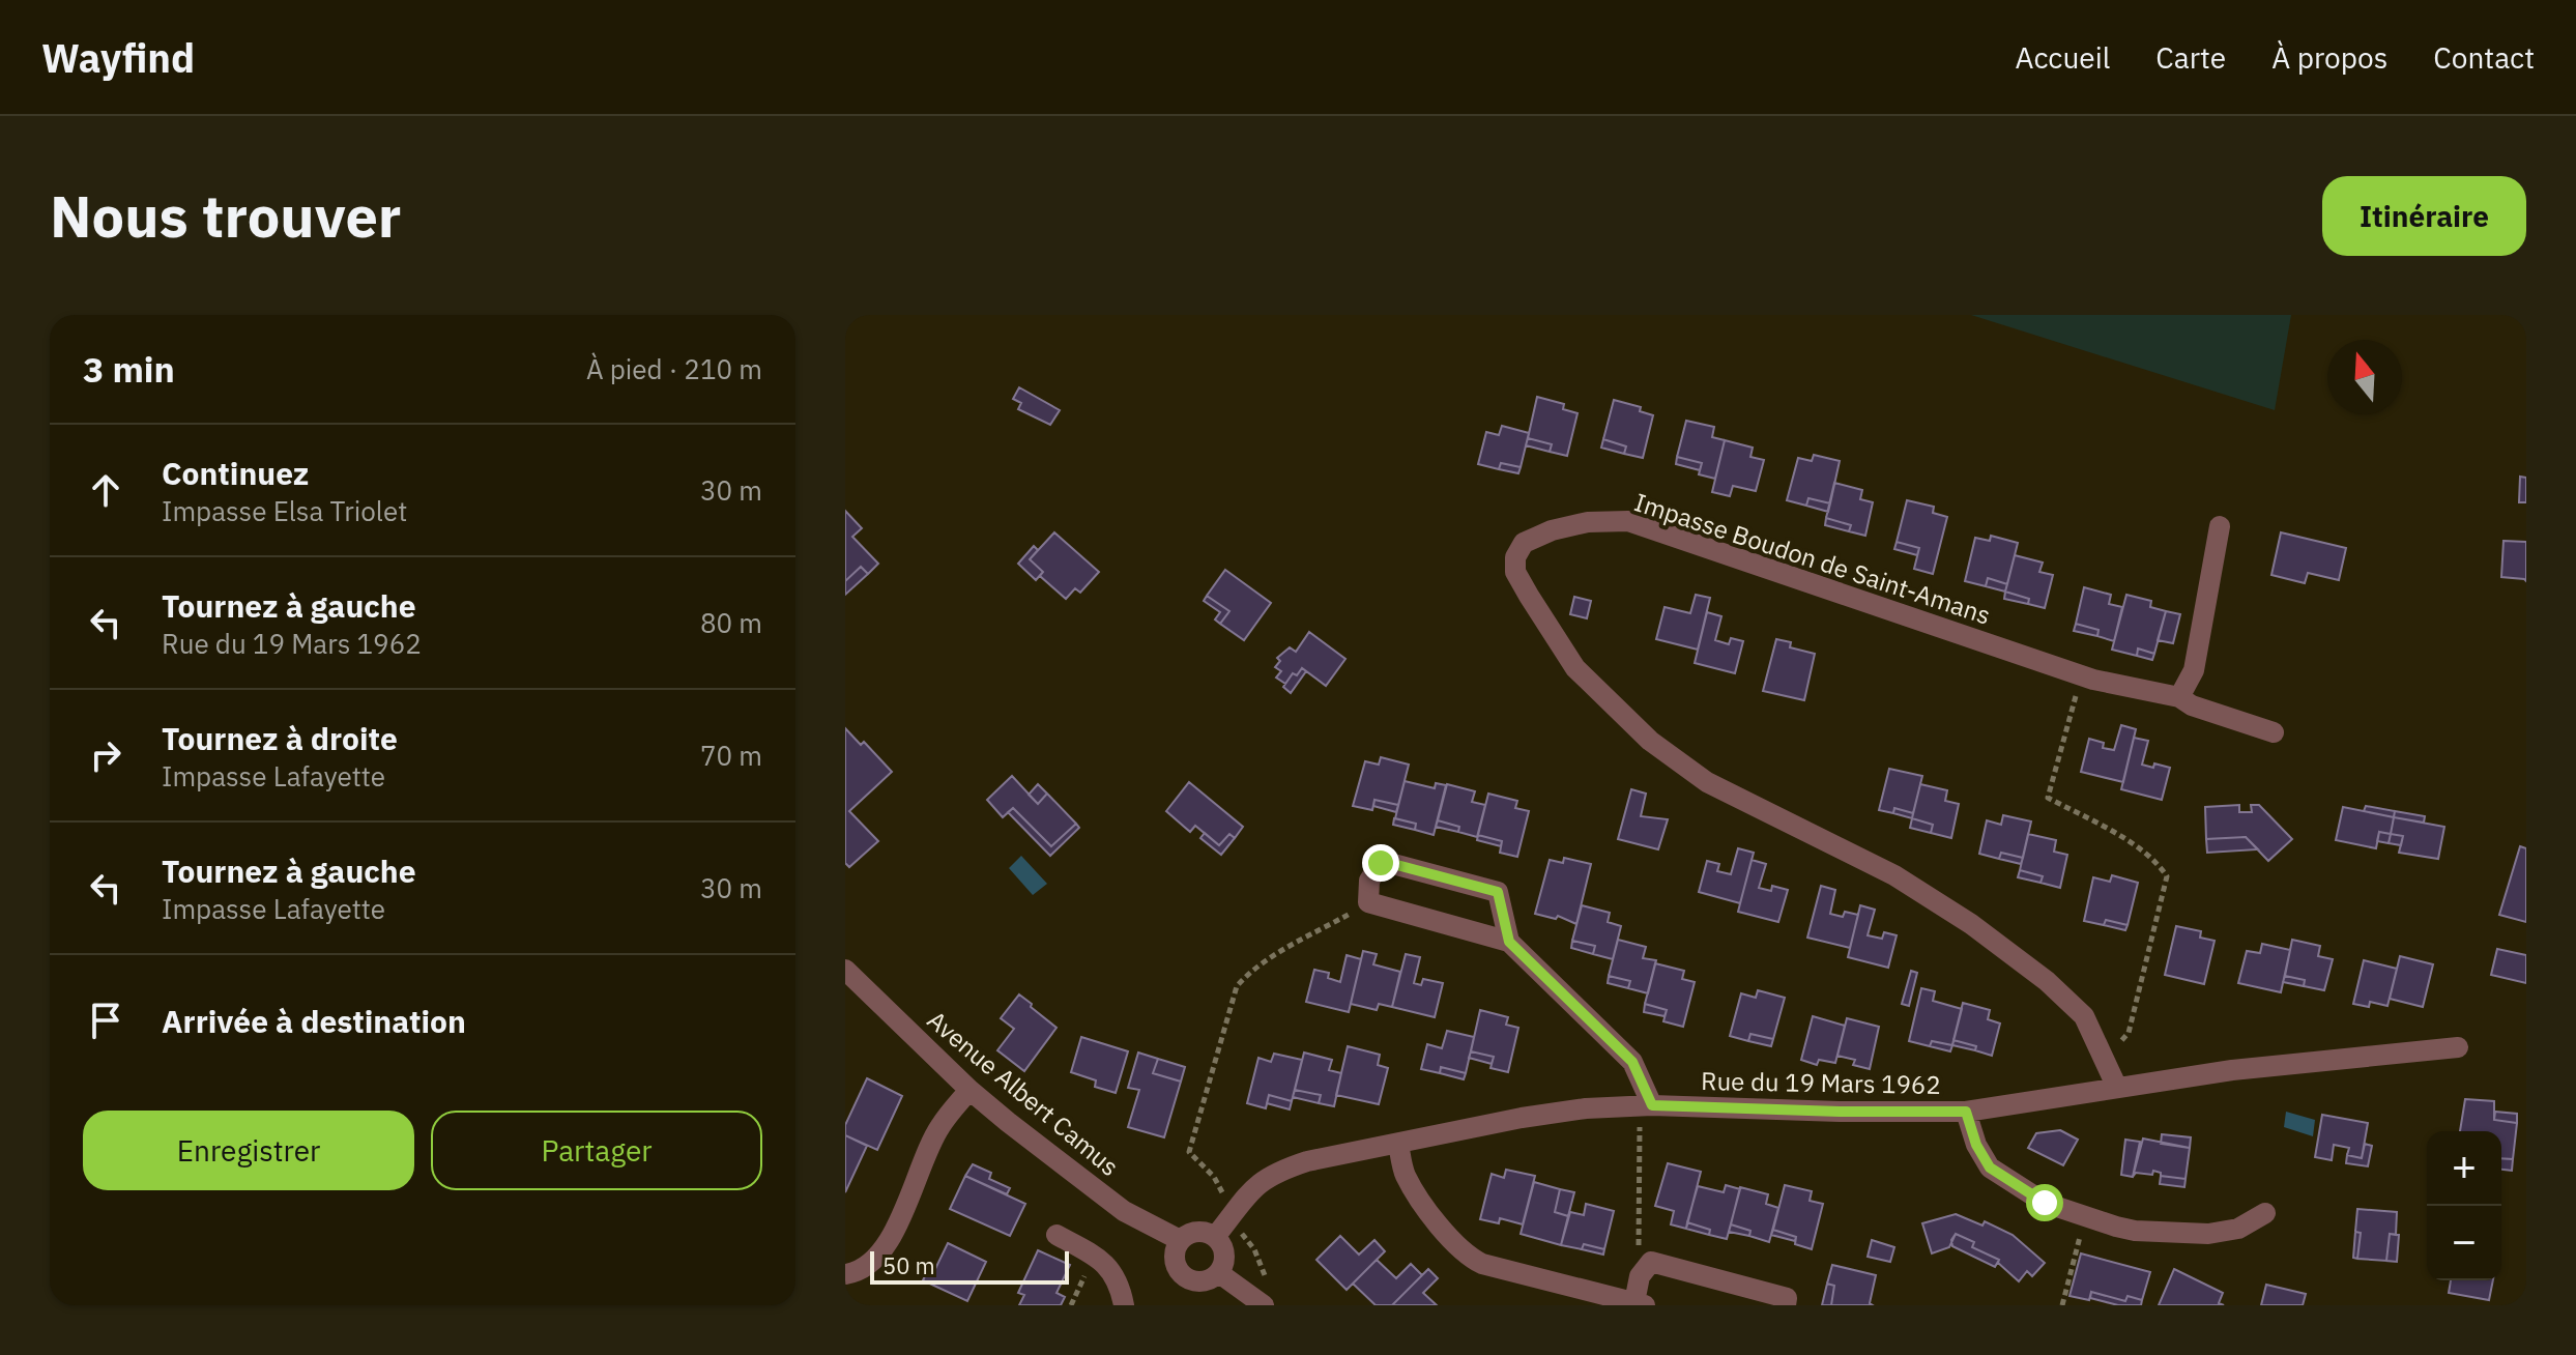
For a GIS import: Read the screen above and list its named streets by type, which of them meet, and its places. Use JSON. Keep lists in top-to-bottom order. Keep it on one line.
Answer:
{"streets":{"street":["Impasse Boudon de Saint-Amans","Rue du 19 Mars 1962","Avenue Albert Camus"]},"crossings":[["Impasse Boudon de Saint-Amans","Rue du 19 Mars 1962"],["Rue du 19 Mars 1962","Avenue Albert Camus"]],"scale_bar":"50 m","north":"top","page":{"header":"Wayfind","nav":["Accueil","Carte","À propos","Contact"],"buttons":["Itinéraire",["Enregistrer","Partager"]],"title":"Nous trouver","heading":["3 min","À pied · 210 m"],"list":[["Continuez","Impasse Elsa Triolet","30 m"],["Tournez à gauche","Rue du 19 Mars 1962","80 m"],["Tournez à droite","Impasse Lafayette","70 m"],["Tournez à gauche","Impasse Lafayette","30 m"],"Arrivée à destination"],"map_buttons":["+","−"],"scale":"50 m"}}
